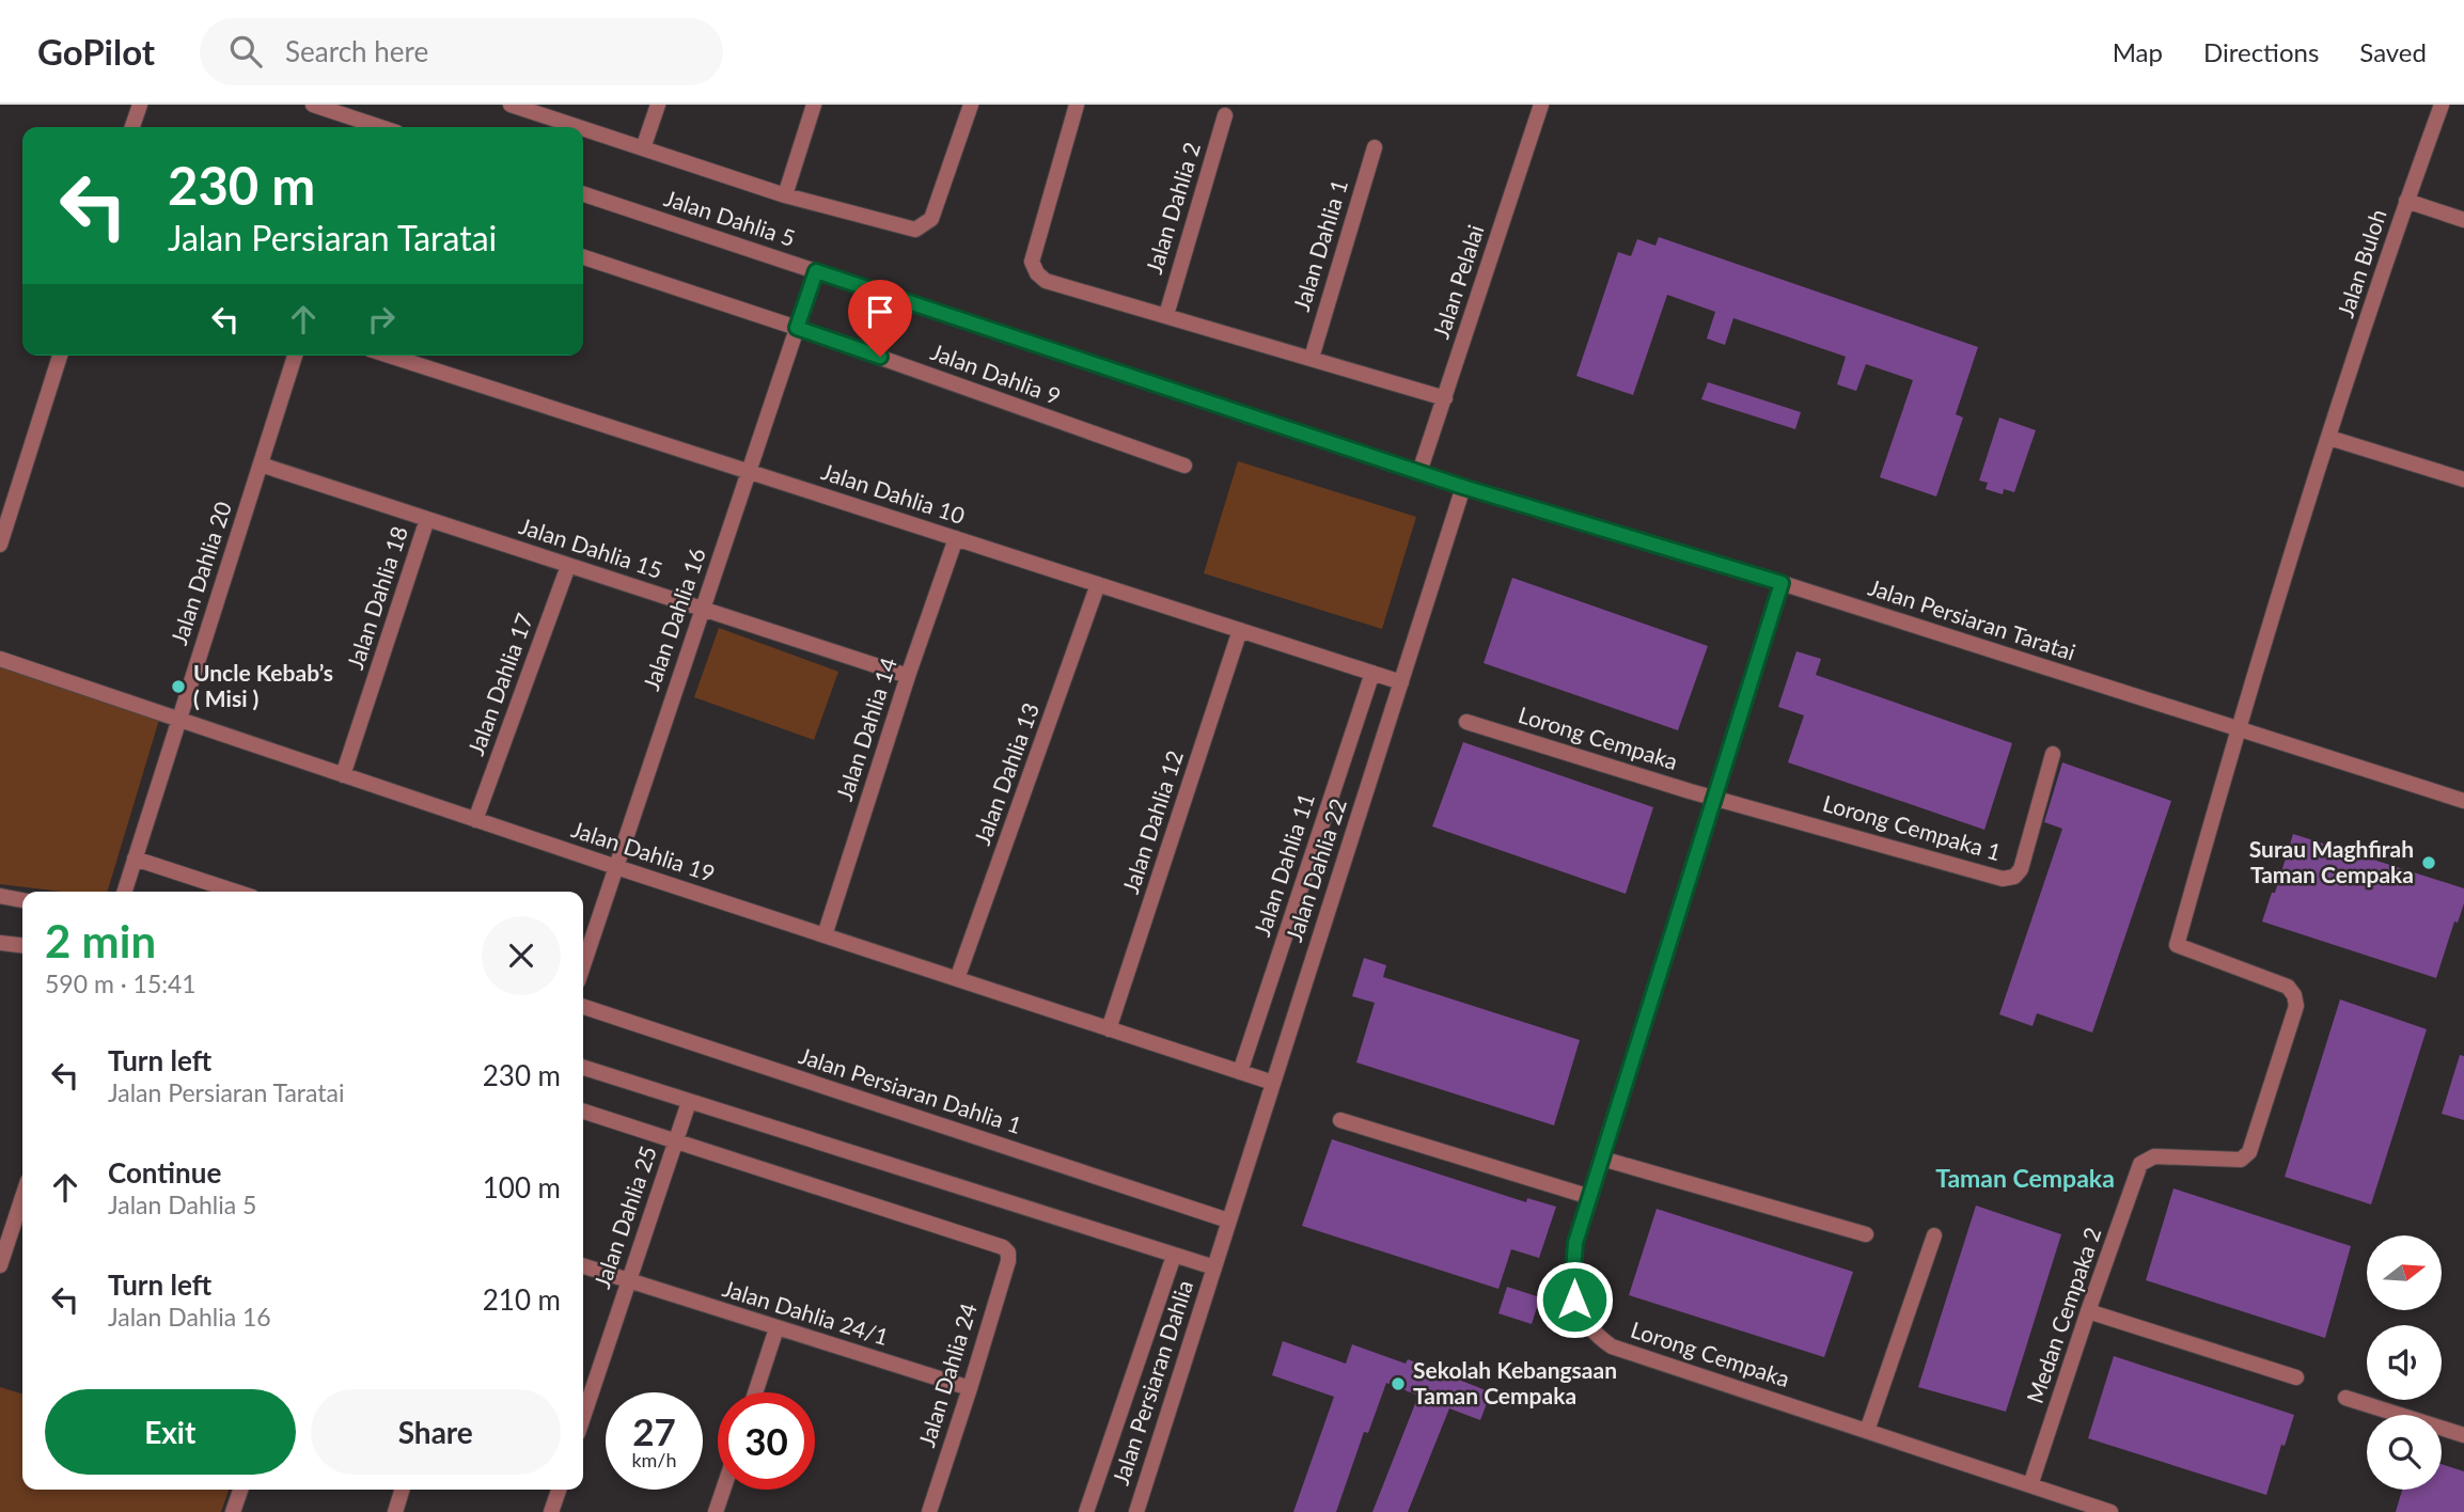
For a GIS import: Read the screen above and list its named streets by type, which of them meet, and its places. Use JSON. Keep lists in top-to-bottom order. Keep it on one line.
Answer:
{"streets":{"street":["Jalan Dahlia 2","Jalan Dahlia 5","Jalan Dahlia 1","Jalan Buloh","Jalan Pelalai","Jalan Dahlia 9","Jalan Dahlia 10","Jalan Dahlia 15","Jalan Dahlia 20","Jalan Dahlia 18","Jalan Dahlia 16","Jalan Persiaran Taratai","Jalan Dahlia 17","Jalan Dahlia 14","Lorong Cempaka","Jalan Dahlia 13","Jalan Dahlia 12","Lorong Cempaka 1","Jalan Dahlia 19","Jalan Dahlia 11","Jalan Dahlia 22","Jalan Persiaran Dahlia 1","Jalan Dahlia 25","Jalan Dahlia 24/1","Medan Cempaka 2","Jalan Dahlia 24","Jalan Persiaran Dahlia"]},"crossings":[["Jalan Dahlia 5","Jalan Pelalai"],["Jalan Dahlia 5","Jalan Dahlia 16"],["Jalan Dahlia 5","Jalan Persiaran Taratai"],["Jalan Dahlia 5","Jalan Dahlia 22"],["Jalan Buloh","Jalan Persiaran Taratai"],["Jalan Buloh","Medan Cempaka 2"],["Jalan Dahlia 9","Jalan Dahlia 16"],["Jalan Dahlia 10","Jalan Dahlia 16"],["Jalan Dahlia 10","Jalan Dahlia 14"],["Jalan Dahlia 10","Jalan Dahlia 13"],["Jalan Dahlia 10","Jalan Dahlia 12"],["Jalan Dahlia 10","Jalan Dahlia 11"],["Jalan Dahlia 10","Jalan Dahlia 22"],["Jalan Dahlia 15","Jalan Dahlia 20"],["Jalan Dahlia 15","Jalan Dahlia 18"],["Jalan Dahlia 15","Jalan Dahlia 16"],["Jalan Dahlia 15","Jalan Dahlia 17"],["Jalan Dahlia 15","Jalan Dahlia 14"],["Jalan Dahlia 20","Jalan Dahlia 19"],["Jalan Dahlia 18","Jalan Dahlia 19"],["Jalan Dahlia 16","Jalan Dahlia 19"],["Jalan Persiaran Taratai","Lorong Cempaka"],["Jalan Persiaran Taratai","Jalan Dahlia 22"],["Jalan Persiaran Taratai","Medan Cempaka 2"],["Jalan Dahlia 17","Jalan Dahlia 19"],["Jalan Dahlia 14","Jalan Dahlia 19"],["Lorong Cempaka","Lorong Cempaka 1"],["Lorong Cempaka","Medan Cempaka 2"],["Jalan Dahlia 13","Jalan Dahlia 19"],["Jalan Dahlia 12","Jalan Dahlia 19"],["Jalan Dahlia 19","Jalan Dahlia 11"],["Jalan Dahlia 19","Jalan Dahlia 22"],["Jalan Dahlia 22","Jalan Persiaran Dahlia 1"],["Jalan Dahlia 22","Jalan Persiaran Dahlia"],["Jalan Dahlia 25","Jalan Dahlia 24/1"],["Jalan Dahlia 25","Jalan Dahlia 24"],["Jalan Dahlia 24/1","Jalan Dahlia 24"]],"districts":["Taman Cempaka"],"places":["Uncle Kebab’s ( Misi )","Surau Maghfirah Taman Cempaka","Sekolah Kebangsaan Taman Cempaka"],"north":"right","page":{"header":"GoPilot","search":"Search here","nav":["Map","Directions","Saved"],"turn":["230 m","Jalan Persiaran Taratai"],"heading":["2 min","590 m · 15:41"],"list":[{"name":"Turn left","note":"Jalan Persiaran Taratai","value":"230 m"},{"name":"Continue","note":"Jalan Dahlia 5","value":"100 m"},{"name":"Turn left","note":"Jalan Dahlia 16","value":"210 m"}],"buttons":["Exit","Share"],"speed":"27 km/h","limit":"30"}}
